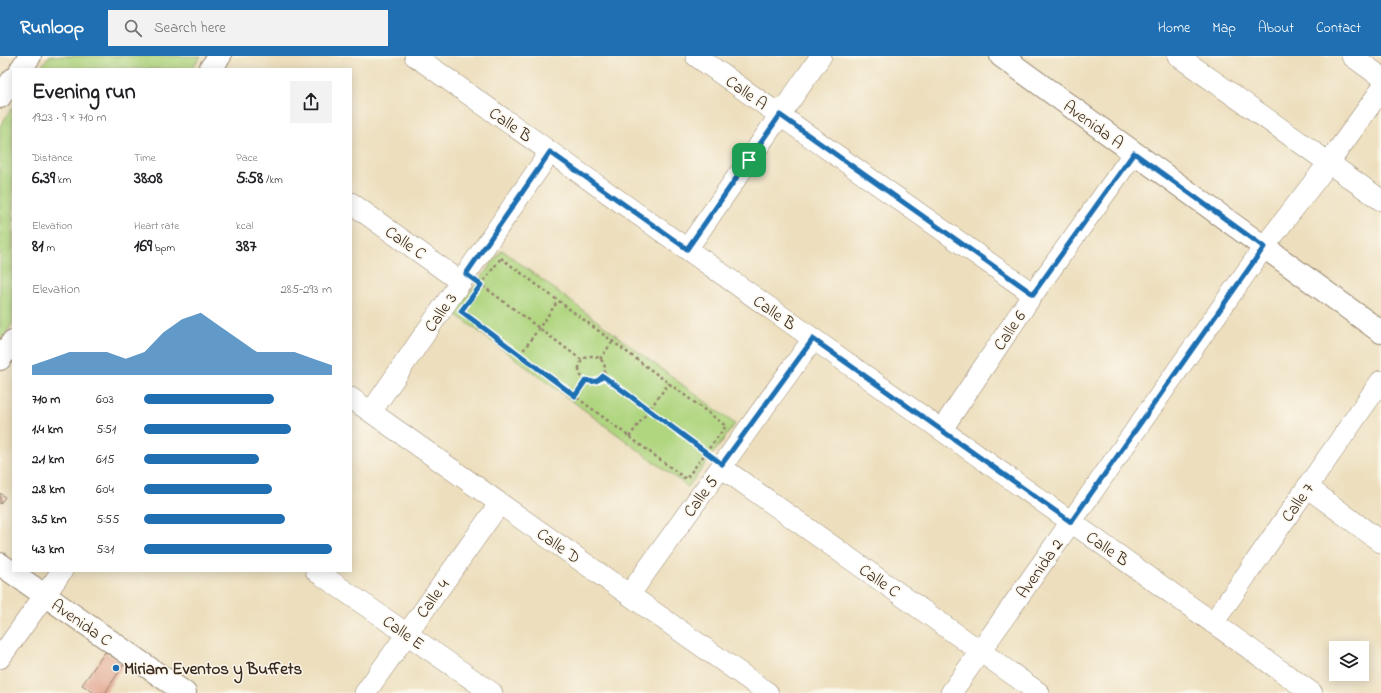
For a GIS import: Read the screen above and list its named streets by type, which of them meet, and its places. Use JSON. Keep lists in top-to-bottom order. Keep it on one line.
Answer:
{"streets":{"street":["Calle A","Calle B","Avenida A","Calle C","Calle 3","Calle 6","Calle 5","Calle 7","Calle D","Avenida 2","Calle 4","Avenida C","Calle E"]},"crossings":[["Calle A","Calle 6"],["Calle B","Calle 3"],["Calle B","Calle 6"],["Calle B","Calle 5"],["Calle B","Calle 7"],["Calle B","Avenida 2"],["Avenida A","Calle 6"],["Avenida A","Avenida 2"],["Calle C","Calle 3"],["Calle C","Calle 5"],["Calle C","Avenida 2"],["Calle 3","Calle D"],["Calle 5","Calle D"],["Calle D","Calle 4"],["Calle 4","Calle E"]],"places":["Miriam Eventos y Buffets"],"page":{"header":"Runloop","search":"Search here","nav":["Home","Map","About","Contact"],"heading":["Evening run","19:23 · 9 × 710 m"],"stats":[["Distance","6.39 km"],["Time","38:08"],["Pace","5:58 /km"],["Elevation","81 m"],["Heart rate","169 bpm"],["kcal","387"]],"chart":["Elevation","285–293 m"],"list":[{"name":"710 m","note":"6:03"},{"name":"1.4 km","note":"5:51"},{"name":"2.1 km","note":"6:15"},{"name":"2.8 km","note":"6:04"},{"name":"3.5 km","note":"5:55"},{"name":"4.3 km","note":"5:31"}]}}
